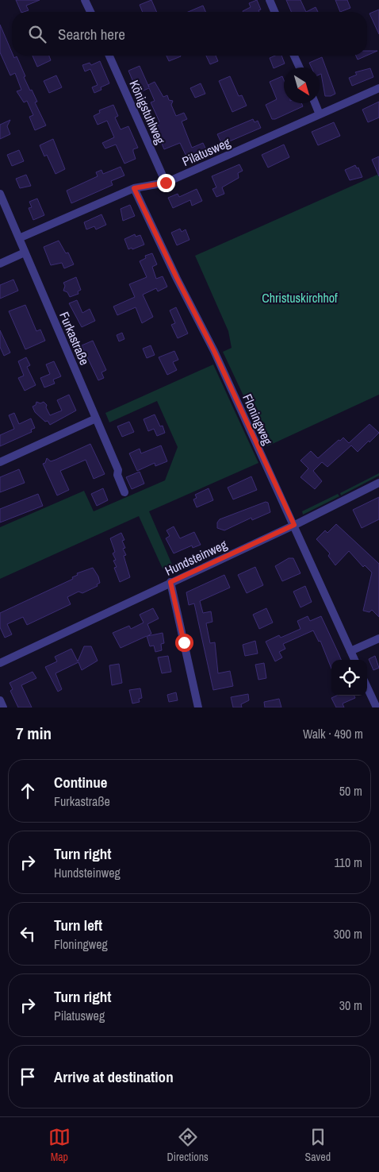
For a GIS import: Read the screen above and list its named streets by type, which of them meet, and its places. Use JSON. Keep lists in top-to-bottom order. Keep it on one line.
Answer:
{"streets":{"street":["Königstuhlweg","Pilatusweg","Furkastraße","Floningweg","Hundsteinweg"]},"crossings":[["Königstuhlweg","Pilatusweg"],["Pilatusweg","Furkastraße"],["Pilatusweg","Floningweg"],["Floningweg","Hundsteinweg"]],"parks":["Christuskirchhof"],"north":"bottom right","page":{"search":"Search here","heading":["7 min","Walk · 490 m"],"list":[["Continue","Furkastraße","50 m"],["Turn right","Hundsteinweg","110 m"],["Turn left","Floningweg","300 m"],["Turn right","Pilatusweg","30 m"],"Arrive at destination"],"nav":["Map","Directions","Saved"]}}
